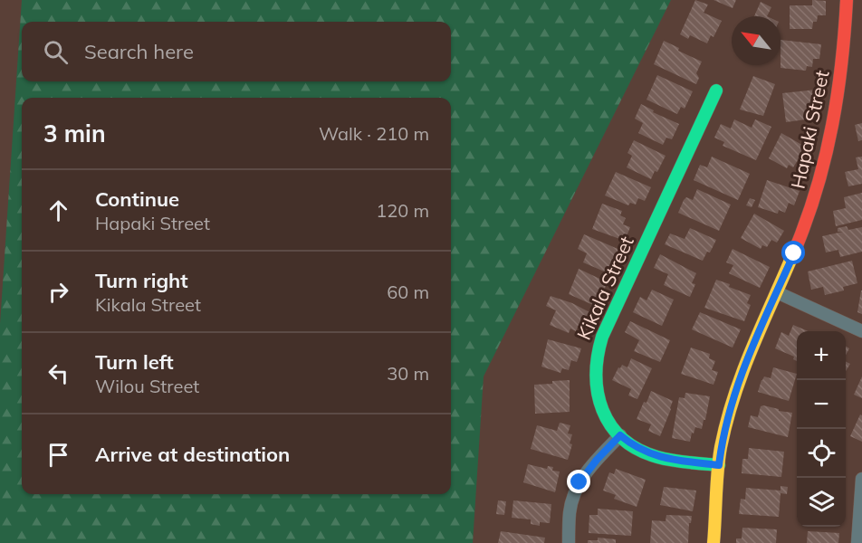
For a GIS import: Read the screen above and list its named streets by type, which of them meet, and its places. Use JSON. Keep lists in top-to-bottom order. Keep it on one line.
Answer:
{"streets":{"street":["Hapaki Street","Kikala Street"]},"crossings":[["Hapaki Street","Kikala Street"]],"north":"top left","page":{"search":"Search here","heading":["3 min","Walk · 210 m"],"list":[["Continue","Hapaki Street","120 m"],["Turn right","Kikala Street","60 m"],["Turn left","Wilou Street","30 m"],"Arrive at destination"],"map_buttons":["+","−"]}}
